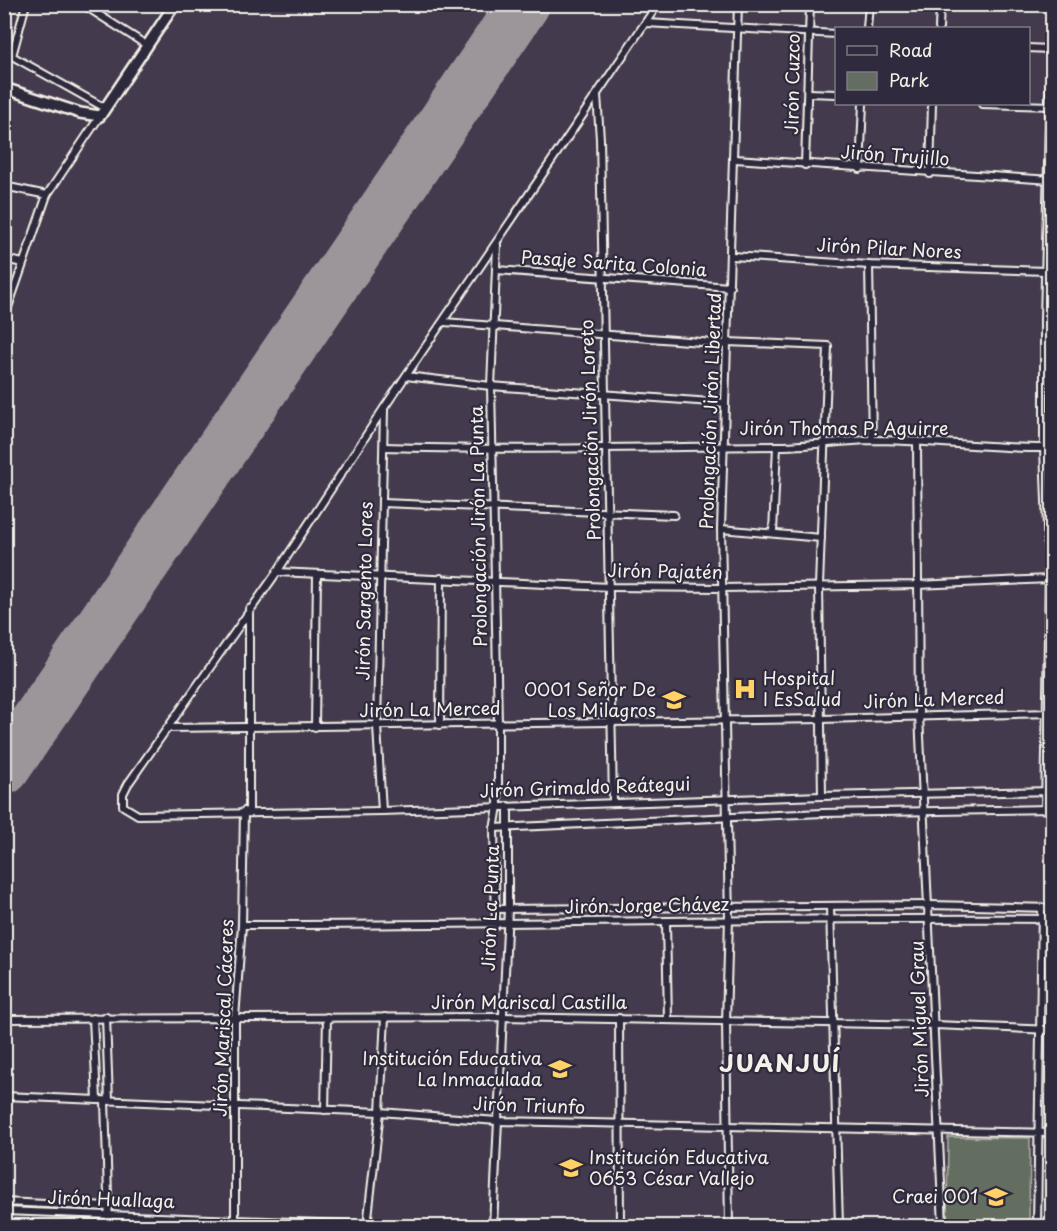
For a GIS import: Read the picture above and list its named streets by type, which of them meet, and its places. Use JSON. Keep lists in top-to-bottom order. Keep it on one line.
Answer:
{"streets":{"street":["Jirón Cuzco","Jirón Trujillo","Jirón Pilar Nores","Pasaje Sarita Colonia","Prolongación Jirón Libertad","Jirón Thomas P. Aguirre","Prolongación Jirón Loreto","Prolongación Jirón La Punta","Jirón Pajatén","Jirón Sargento Lores","Jirón La Merced","Jirón Grimaldo Reátegui","Jirón Jorge Chávez","Jirón La Punta","Jirón Mariscal Castilla","Jirón Mariscal Cáceres","Jirón Miguel Grau","Jirón Triunfo","Jirón Huallaga"]},"crossings":[["Jirón Cuzco","Jirón Trujillo"],["Jirón Trujillo","Prolongación Jirón Libertad"],["Jirón Pilar Nores","Prolongación Jirón Libertad"],["Pasaje Sarita Colonia","Prolongación Jirón Libertad"],["Pasaje Sarita Colonia","Prolongación Jirón Loreto"],["Pasaje Sarita Colonia","Prolongación Jirón La Punta"],["Prolongación Jirón Libertad","Jirón Thomas P. Aguirre"],["Prolongación Jirón Libertad","Jirón Pajatén"],["Prolongación Jirón Libertad","Jirón La Merced"],["Prolongación Jirón Libertad","Jirón Grimaldo Reátegui"],["Prolongación Jirón Libertad","Jirón Jorge Chávez"],["Prolongación Jirón Libertad","Jirón Mariscal Castilla"],["Prolongación Jirón Libertad","Jirón Triunfo"],["Jirón Thomas P. Aguirre","Prolongación Jirón Loreto"],["Jirón Thomas P. Aguirre","Prolongación Jirón La Punta"],["Jirón Thomas P. Aguirre","Jirón Sargento Lores"],["Jirón Thomas P. Aguirre","Jirón Miguel Grau"],["Prolongación Jirón Loreto","Jirón Pajatén"],["Prolongación Jirón Loreto","Jirón La Merced"],["Prolongación Jirón Loreto","Jirón Grimaldo Reátegui"],["Prolongación Jirón La Punta","Jirón Pajatén"],["Prolongación Jirón La Punta","Jirón La Merced"],["Prolongación Jirón La Punta","Jirón Grimaldo Reátegui"],["Prolongación Jirón La Punta","Jirón La Punta"],["Jirón Pajatén","Jirón Sargento Lores"],["Jirón Pajatén","Jirón Miguel Grau"],["Jirón Sargento Lores","Jirón La Merced"],["Jirón Sargento Lores","Jirón Grimaldo Reátegui"],["Jirón La Merced","Jirón Grimaldo Reátegui"],["Jirón La Merced","Jirón Mariscal Cáceres"],["Jirón La Merced","Jirón Miguel Grau"],["Jirón Grimaldo Reátegui","Jirón La Punta"],["Jirón Grimaldo Reátegui","Jirón Mariscal Cáceres"],["Jirón Grimaldo Reátegui","Jirón Miguel Grau"],["Jirón Jorge Chávez","Jirón La Punta"],["Jirón Jorge Chávez","Jirón Mariscal Cáceres"],["Jirón Jorge Chávez","Jirón Miguel Grau"],["Jirón La Punta","Jirón Mariscal Castilla"],["Jirón La Punta","Jirón Triunfo"],["Jirón Mariscal Castilla","Jirón Mariscal Cáceres"],["Jirón Mariscal Castilla","Jirón Miguel Grau"],["Jirón Mariscal Cáceres","Jirón Triunfo"],["Jirón Mariscal Cáceres","Jirón Huallaga"],["Jirón Miguel Grau","Jirón Triunfo"]],"districts":["JUANJUÍ"],"places":{"hospital":["Hospital I EsSalud"],"school or university":["0001 Señor De Los Milagros","Institución Educativa La Inmaculada","Institución Educativa 0653 César Vallejo","Craei 001"]},"legend":["Road","Park"]}
